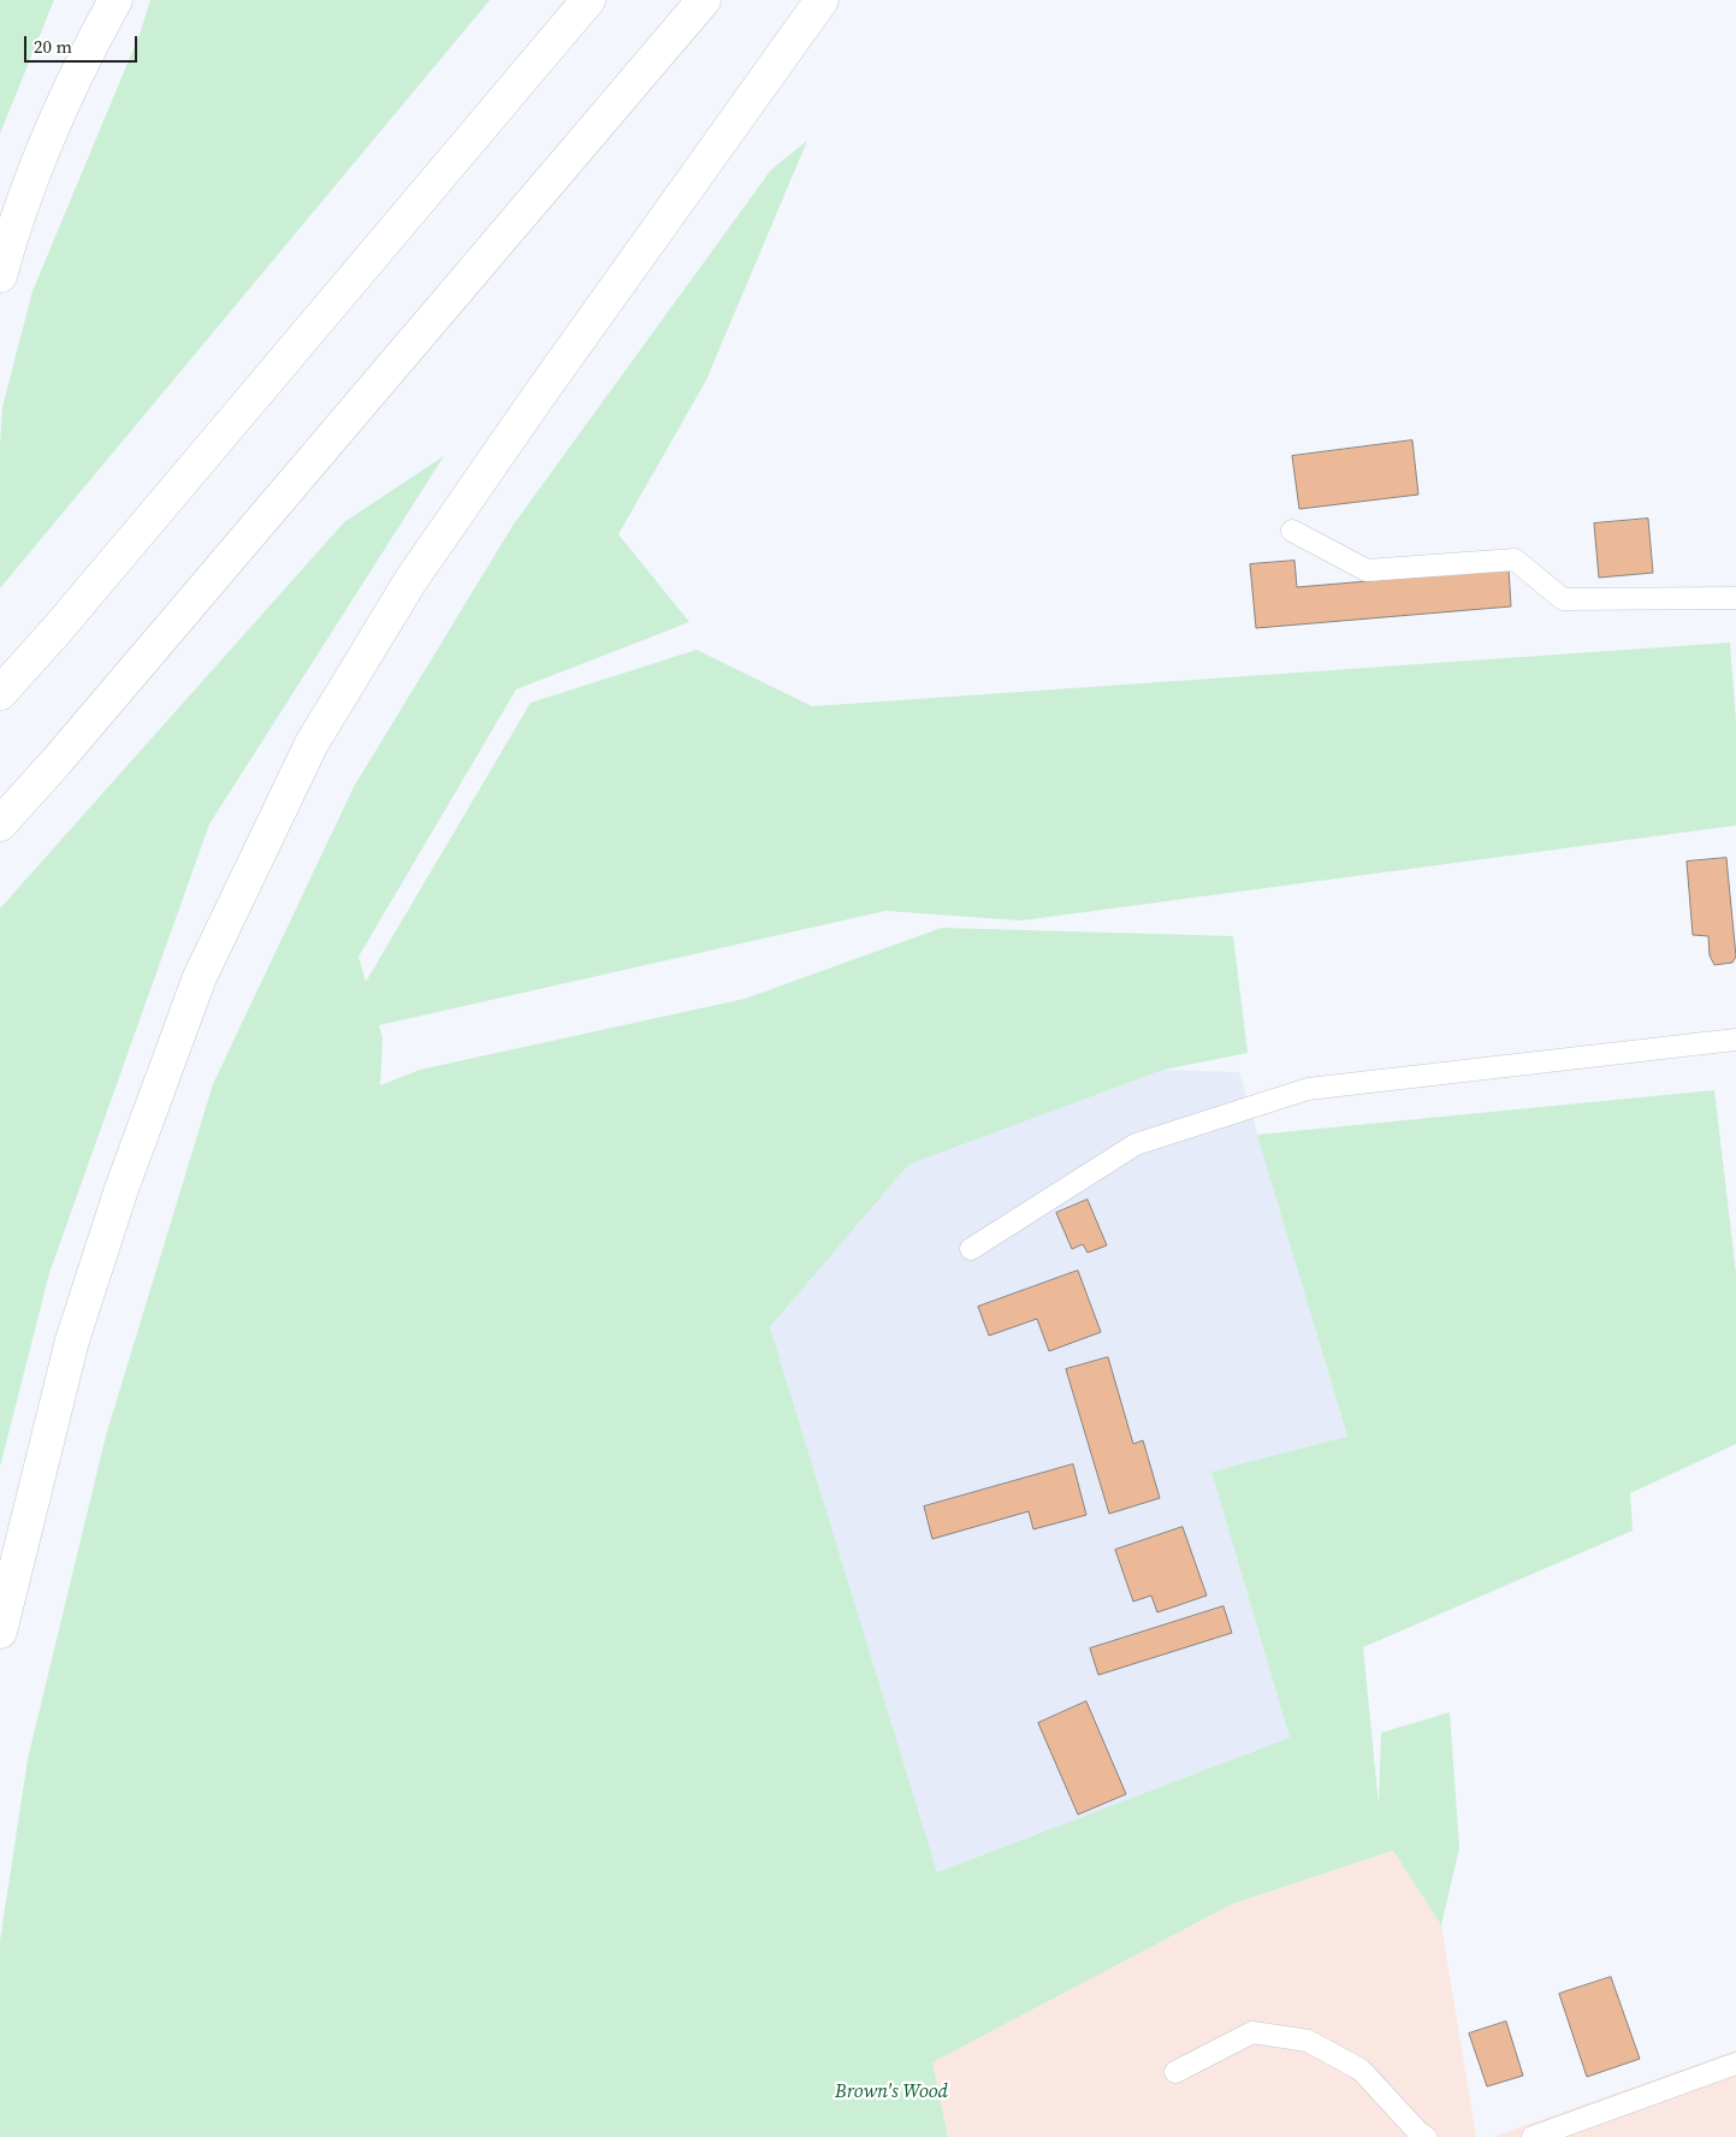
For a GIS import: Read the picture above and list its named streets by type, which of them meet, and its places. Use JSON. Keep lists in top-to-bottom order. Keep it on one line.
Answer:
{"parks":["Brown's Wood"],"scale_bar":"20 m"}
